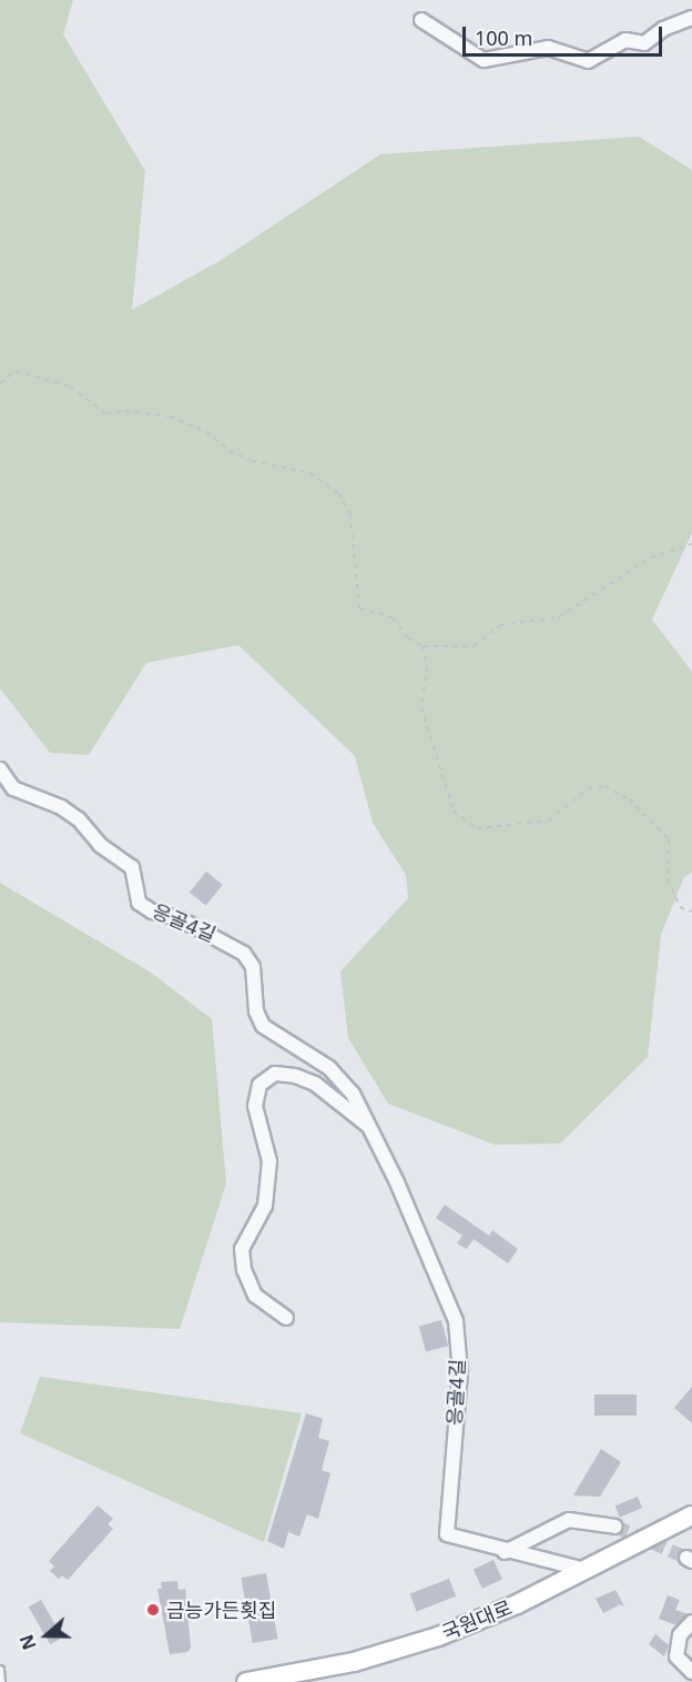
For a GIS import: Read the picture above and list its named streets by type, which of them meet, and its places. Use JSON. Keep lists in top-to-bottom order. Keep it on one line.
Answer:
{"streets":{"street":["응골4길","국원대로"]},"crossings":[["응골4길","국원대로"]],"places":["금능가든횟집"],"scale_bar":"100 m","north":"left"}
